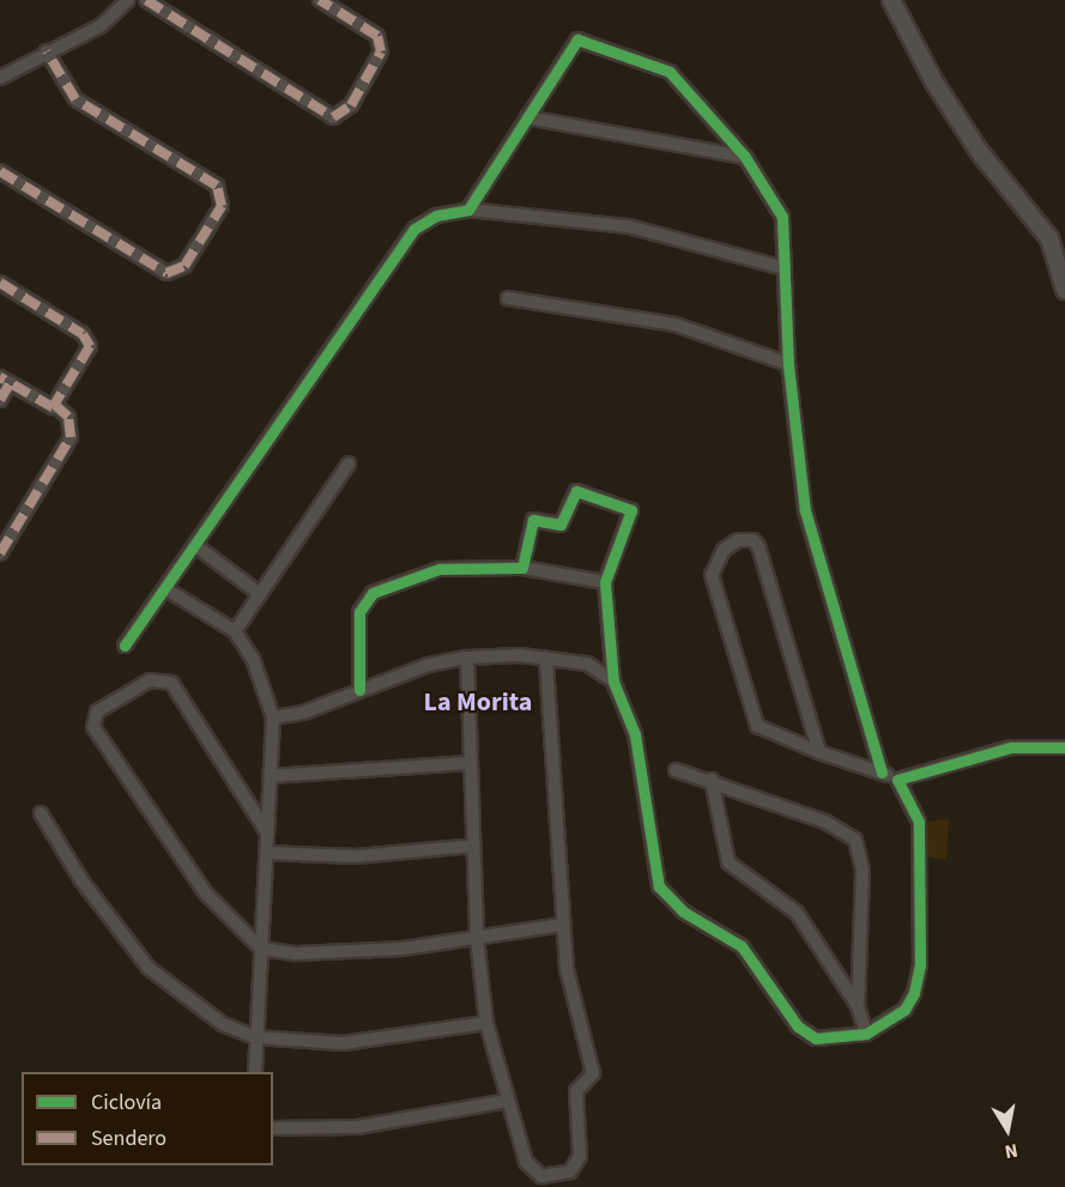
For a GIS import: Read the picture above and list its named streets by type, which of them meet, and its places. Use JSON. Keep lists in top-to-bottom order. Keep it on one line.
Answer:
{"districts":["La Morita"],"legend":["Ciclovía","Sendero"],"north":"bottom"}
